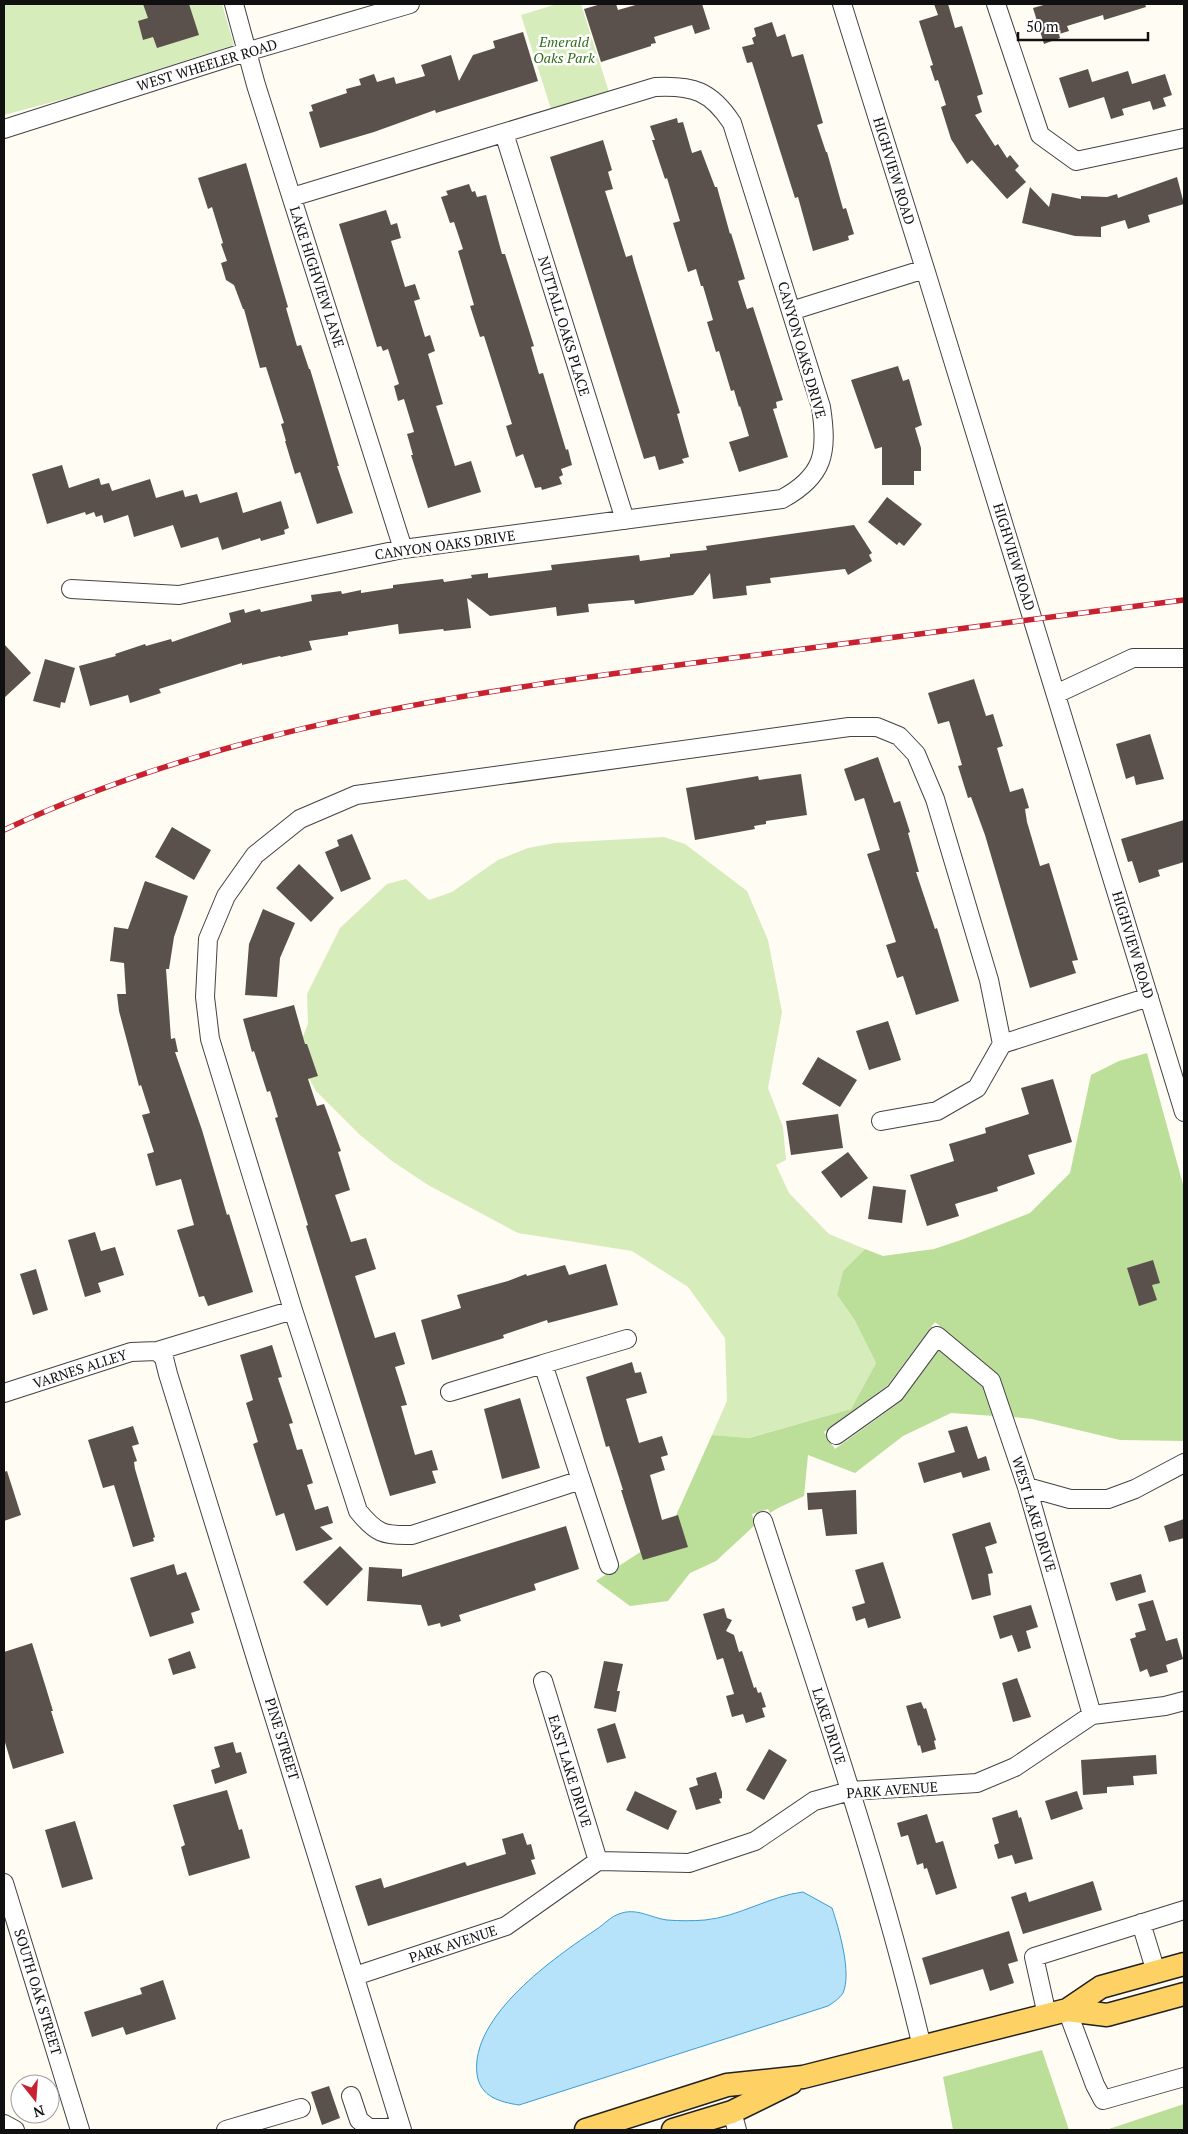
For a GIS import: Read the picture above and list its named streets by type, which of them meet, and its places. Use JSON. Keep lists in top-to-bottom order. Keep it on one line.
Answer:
{"streets":{"street":["WEST WHEELER ROAD","HIGHVIEW ROAD","LAKE HIGHVIEW LANE","NUTTALL OAKS PLACE","CANYON OAKS DRIVE","VARNES ALLEY","WEST LAKE DRIVE","LAKE DRIVE","PINE STREET","EAST LAKE DRIVE","PARK AVENUE","SOUTH OAK STREET"]},"crossings":[["WEST WHEELER ROAD","LAKE HIGHVIEW LANE"],["LAKE HIGHVIEW LANE","CANYON OAKS DRIVE"],["NUTTALL OAKS PLACE","CANYON OAKS DRIVE"],["VARNES ALLEY","PINE STREET"],["WEST LAKE DRIVE","PARK AVENUE"],["LAKE DRIVE","PARK AVENUE"],["PINE STREET","PARK AVENUE"],["EAST LAKE DRIVE","PARK AVENUE"]],"parks":["Emerald Oaks Park"],"scale_bar":"50 m","north":"bottom"}
